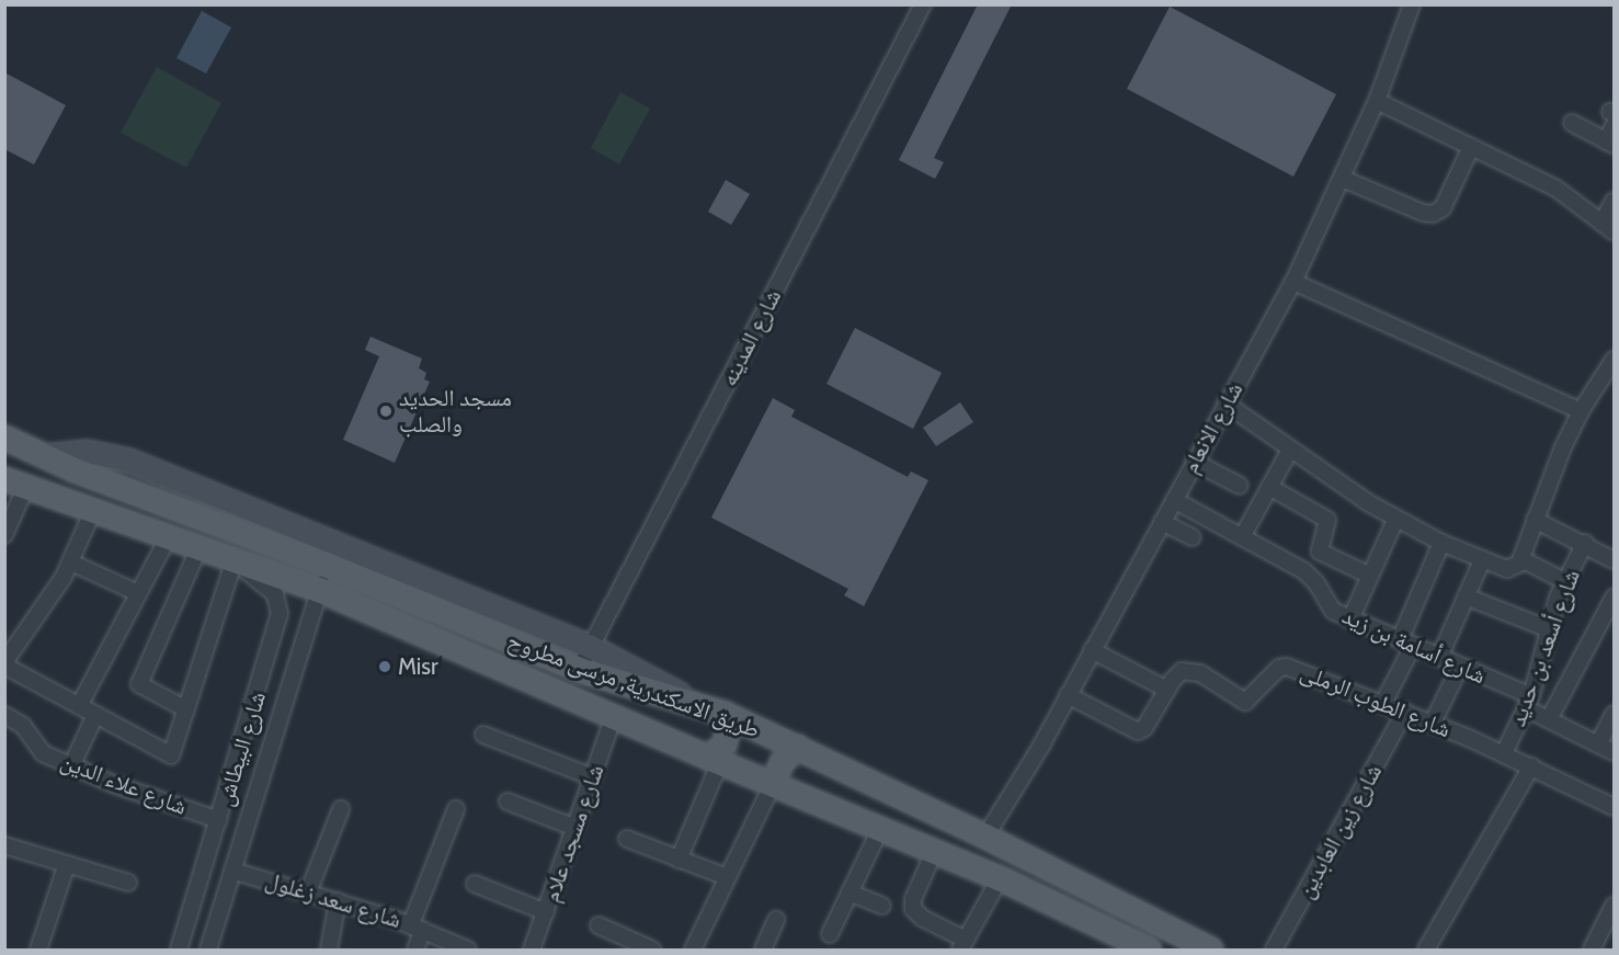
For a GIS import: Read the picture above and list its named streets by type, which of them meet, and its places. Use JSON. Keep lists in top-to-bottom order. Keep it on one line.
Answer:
{"streets":{"main road":["طريق الاسكندرية, مرسى مطروح"],"street":["شارع المدينه","شارع الانعام","شارع أسامة بن زيد","شارع أسعد بن حديد","شارع الطوب الرملى","شارع البيطاش","شارع علاء الدين","شارع زين العابدين","شارع مسجد علام","شارع سعد زغلول"]},"crossings":[["شارع المدينه","طريق الاسكندرية, مرسى مطروح"],["شارع الانعام","شارع أسامة بن زيد"],["شارع الانعام","طريق الاسكندرية, مرسى مطروح"],["شارع الانعام","شارع الطوب الرملى"],["شارع أسامة بن زيد","شارع أسعد بن حديد"],["شارع أسعد بن حديد","شارع الطوب الرملى"],["طريق الاسكندرية, مرسى مطروح","شارع البيطاش"],["طريق الاسكندرية, مرسى مطروح","شارع مسجد علام"],["شارع الطوب الرملى","شارع زين العابدين"],["شارع البيطاش","شارع علاء الدين"],["شارع البيطاش","شارع سعد زغلول"]],"places":["مسجد الحديد والصلب","Misr"]}
